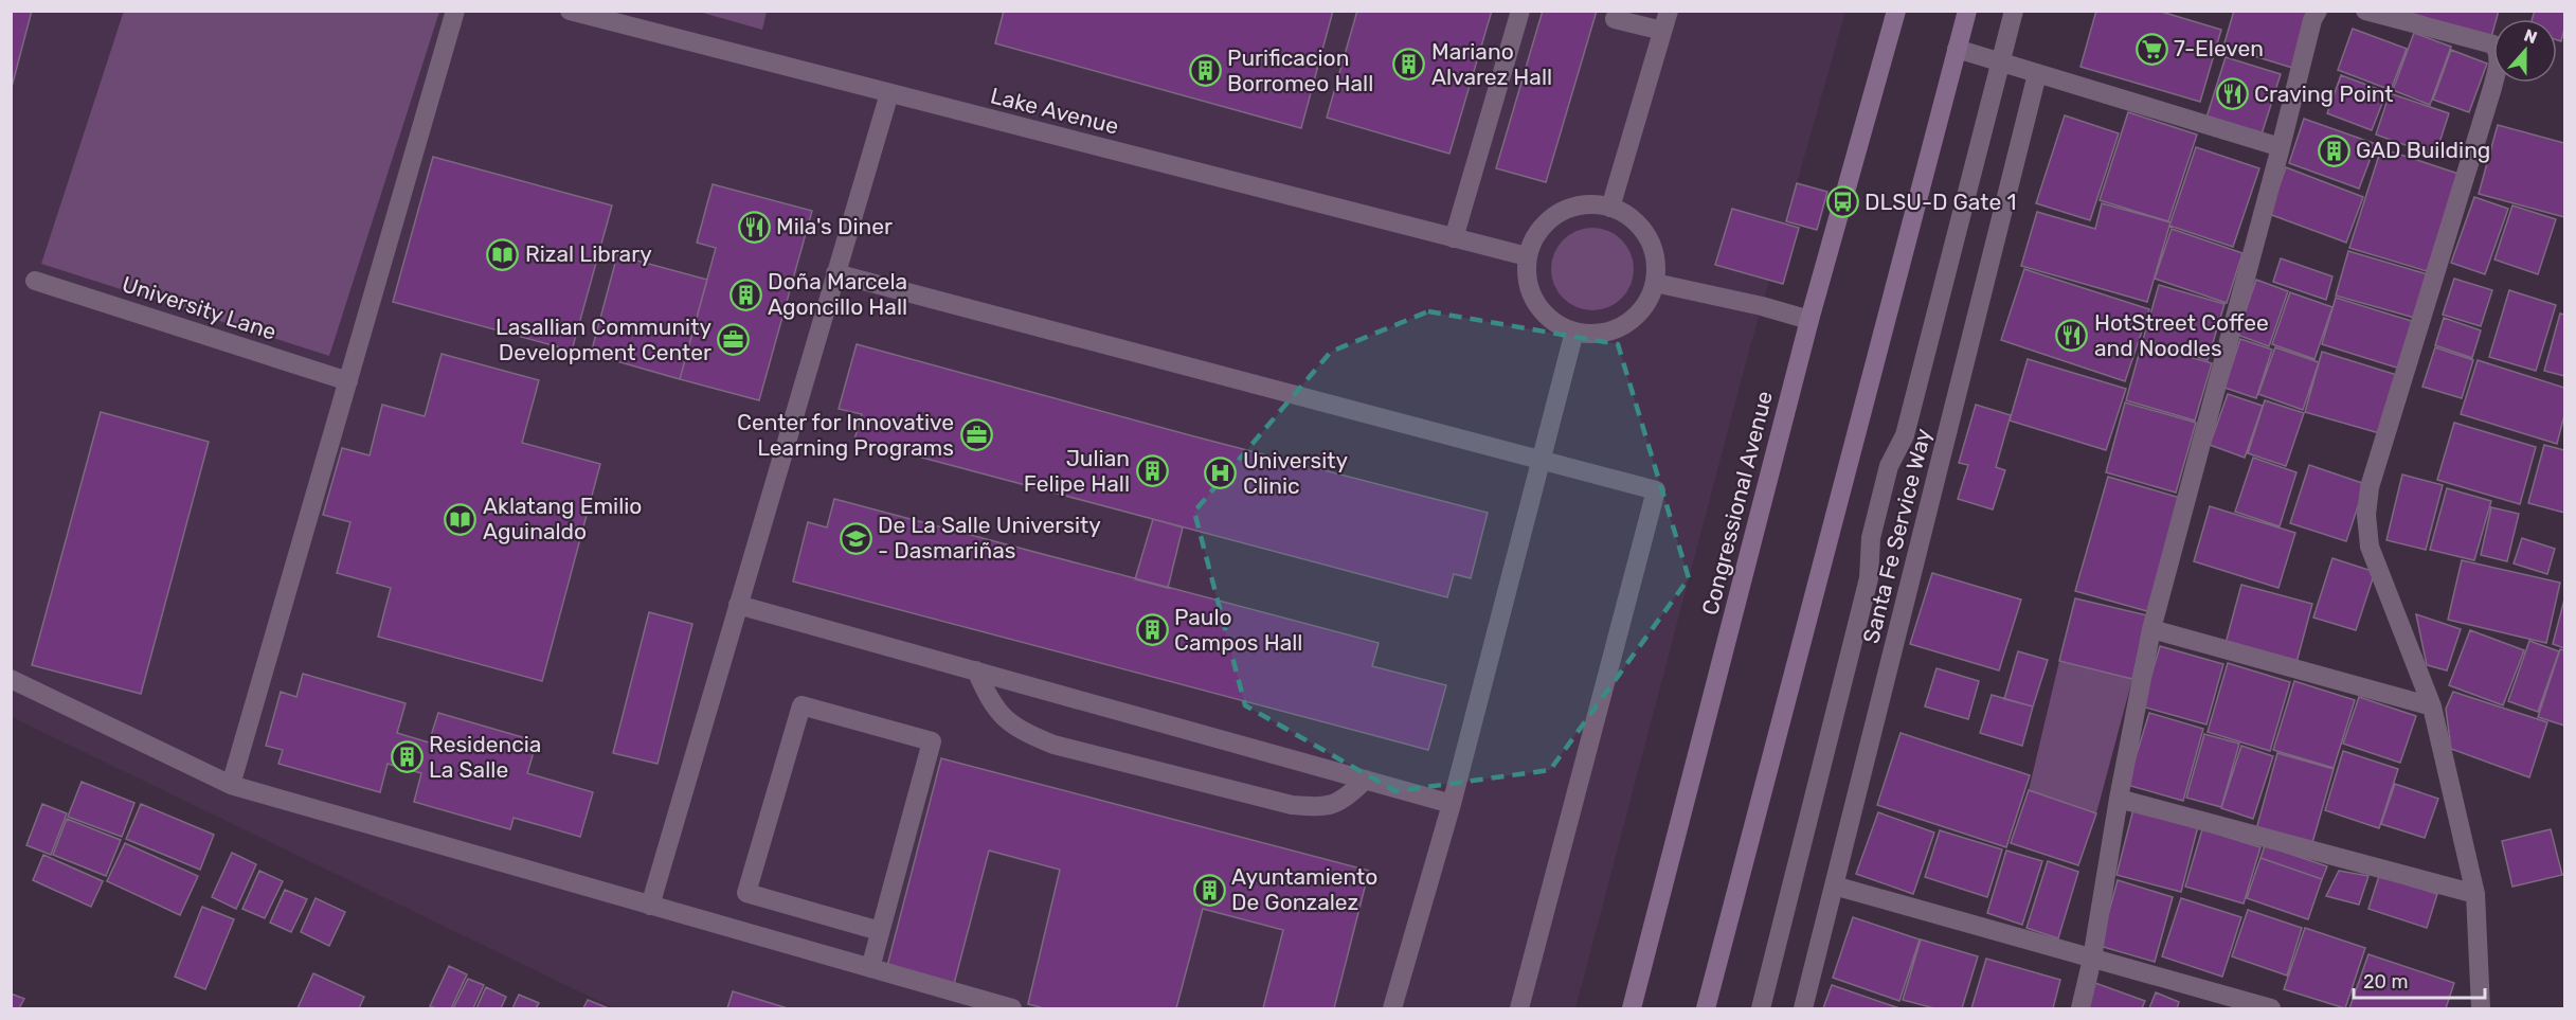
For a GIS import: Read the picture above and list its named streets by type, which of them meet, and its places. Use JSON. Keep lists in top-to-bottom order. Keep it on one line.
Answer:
{"streets":{"main road":["Congressional Avenue"],"street":["Lake Avenue","University Lane","Santa Fe Service Way"]},"places":{"supermarket":["7-Eleven"],"building":["Mariano Alvarez Hall","Purificacion Borromeo Hall","GAD Building","Doña Marcela Agoncillo Hall","Julian Felipe Hall","Paulo Campos Hall","Residencia La Salle","Ayuntamiento De Gonzalez"],"restaurant":["Craving Point","Mila's Diner","HotStreet Coffee and Noodles"],"bus stop":["DLSU-D Gate 1"],"library":["Rizal Library","Aklatang Emilio Aguinaldo"],"office":["Lasallian Community Development Center","Center for Innovative Learning Programs"],"hospital":["University Clinic"],"school or university":["De La Salle University - Dasmariñas"]},"scale_bar":"20 m","north":"top"}
